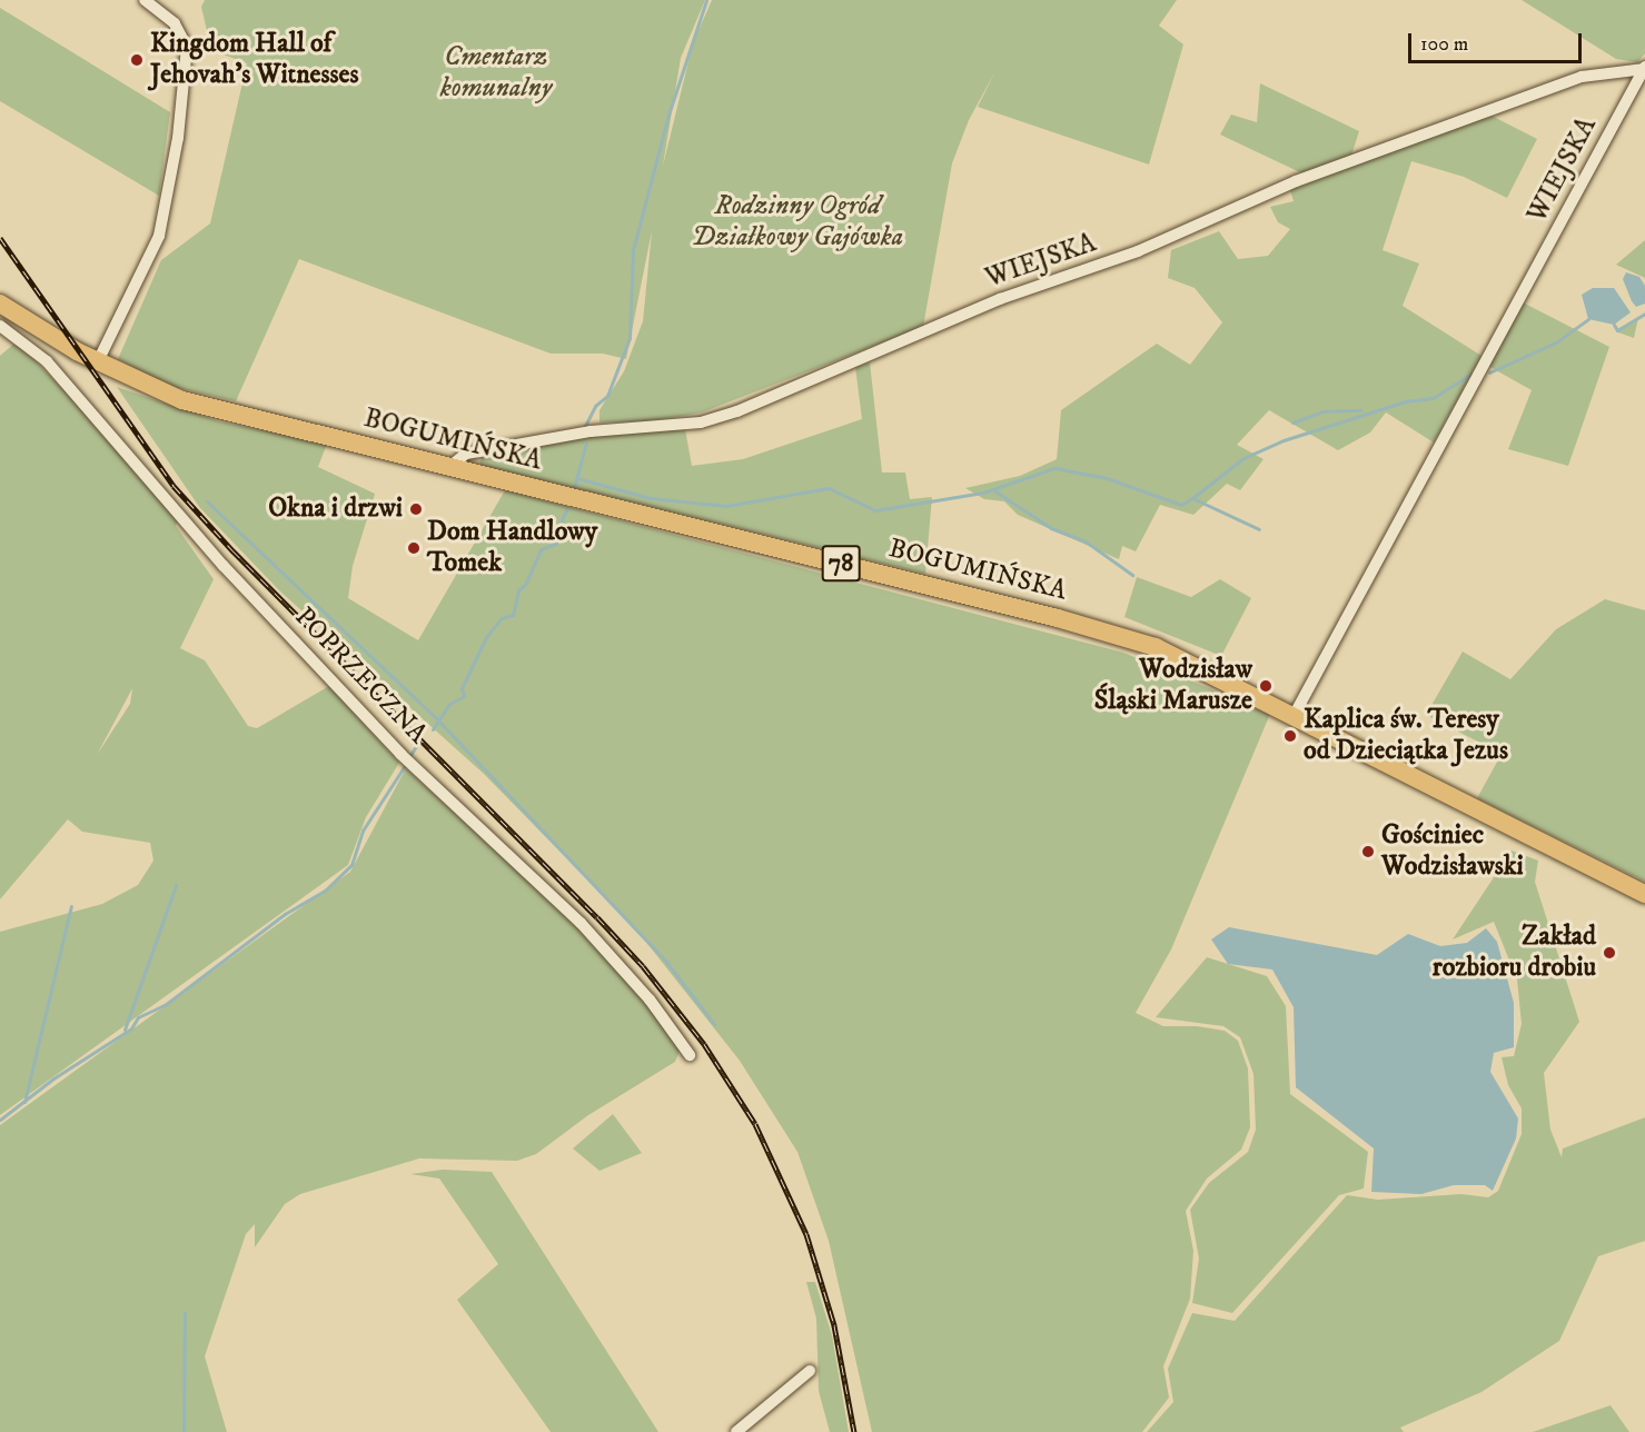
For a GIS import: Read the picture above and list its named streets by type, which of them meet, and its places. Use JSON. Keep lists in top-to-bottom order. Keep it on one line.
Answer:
{"streets":{"main road":["BOGUMIŃSKA","78"],"street":["WIEJSKA","POPRZECZNA"]},"crossings":[["WIEJSKA","BOGUMIŃSKA"]],"parks":["Cmentarz komunalny","Rodzinny Ogród Działkowy Gajówka"],"places":["Kingdom Hall of Jehovah's Witnesses","Okna i drzwi","Dom Handlowy Tomek","Wodzisław Śląski Marusze","Kaplica św. Teresy od Dzieciątka Jezus","Gościniec Wodzisławski","Zakład rozbioru drobiu"],"scale_bar":"100 m"}
